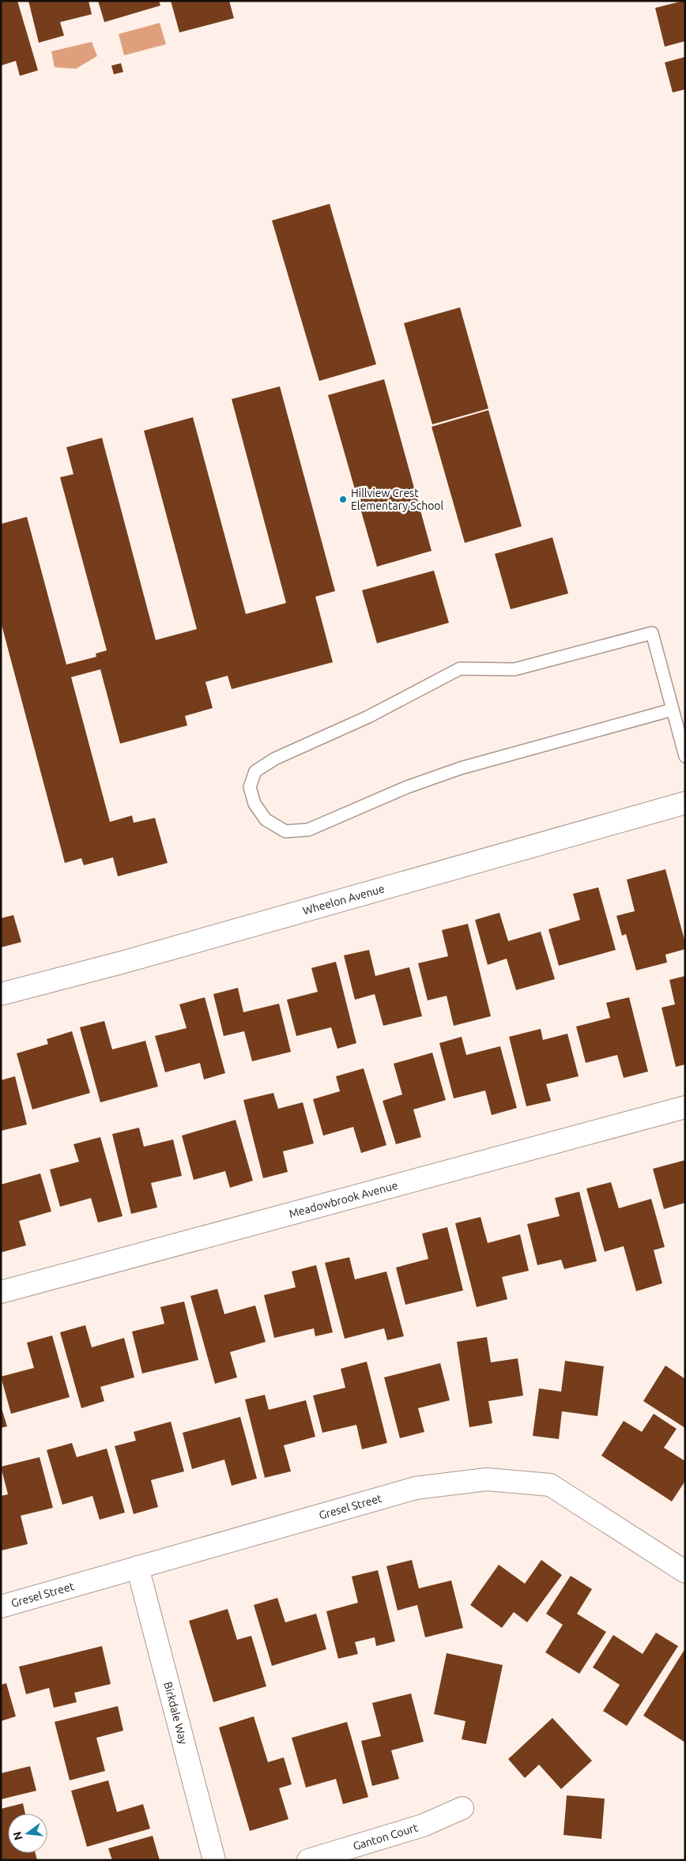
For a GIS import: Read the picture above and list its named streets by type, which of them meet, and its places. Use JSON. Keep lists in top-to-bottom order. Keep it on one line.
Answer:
{"streets":{"street":["Wheelon Avenue","Meadowbrook Avenue","Gresel Street","Birkdale Way","Ganton Court"]},"crossings":[["Gresel Street","Birkdale Way"]],"places":["Hillview Crest Elementary School"],"north":"left"}
